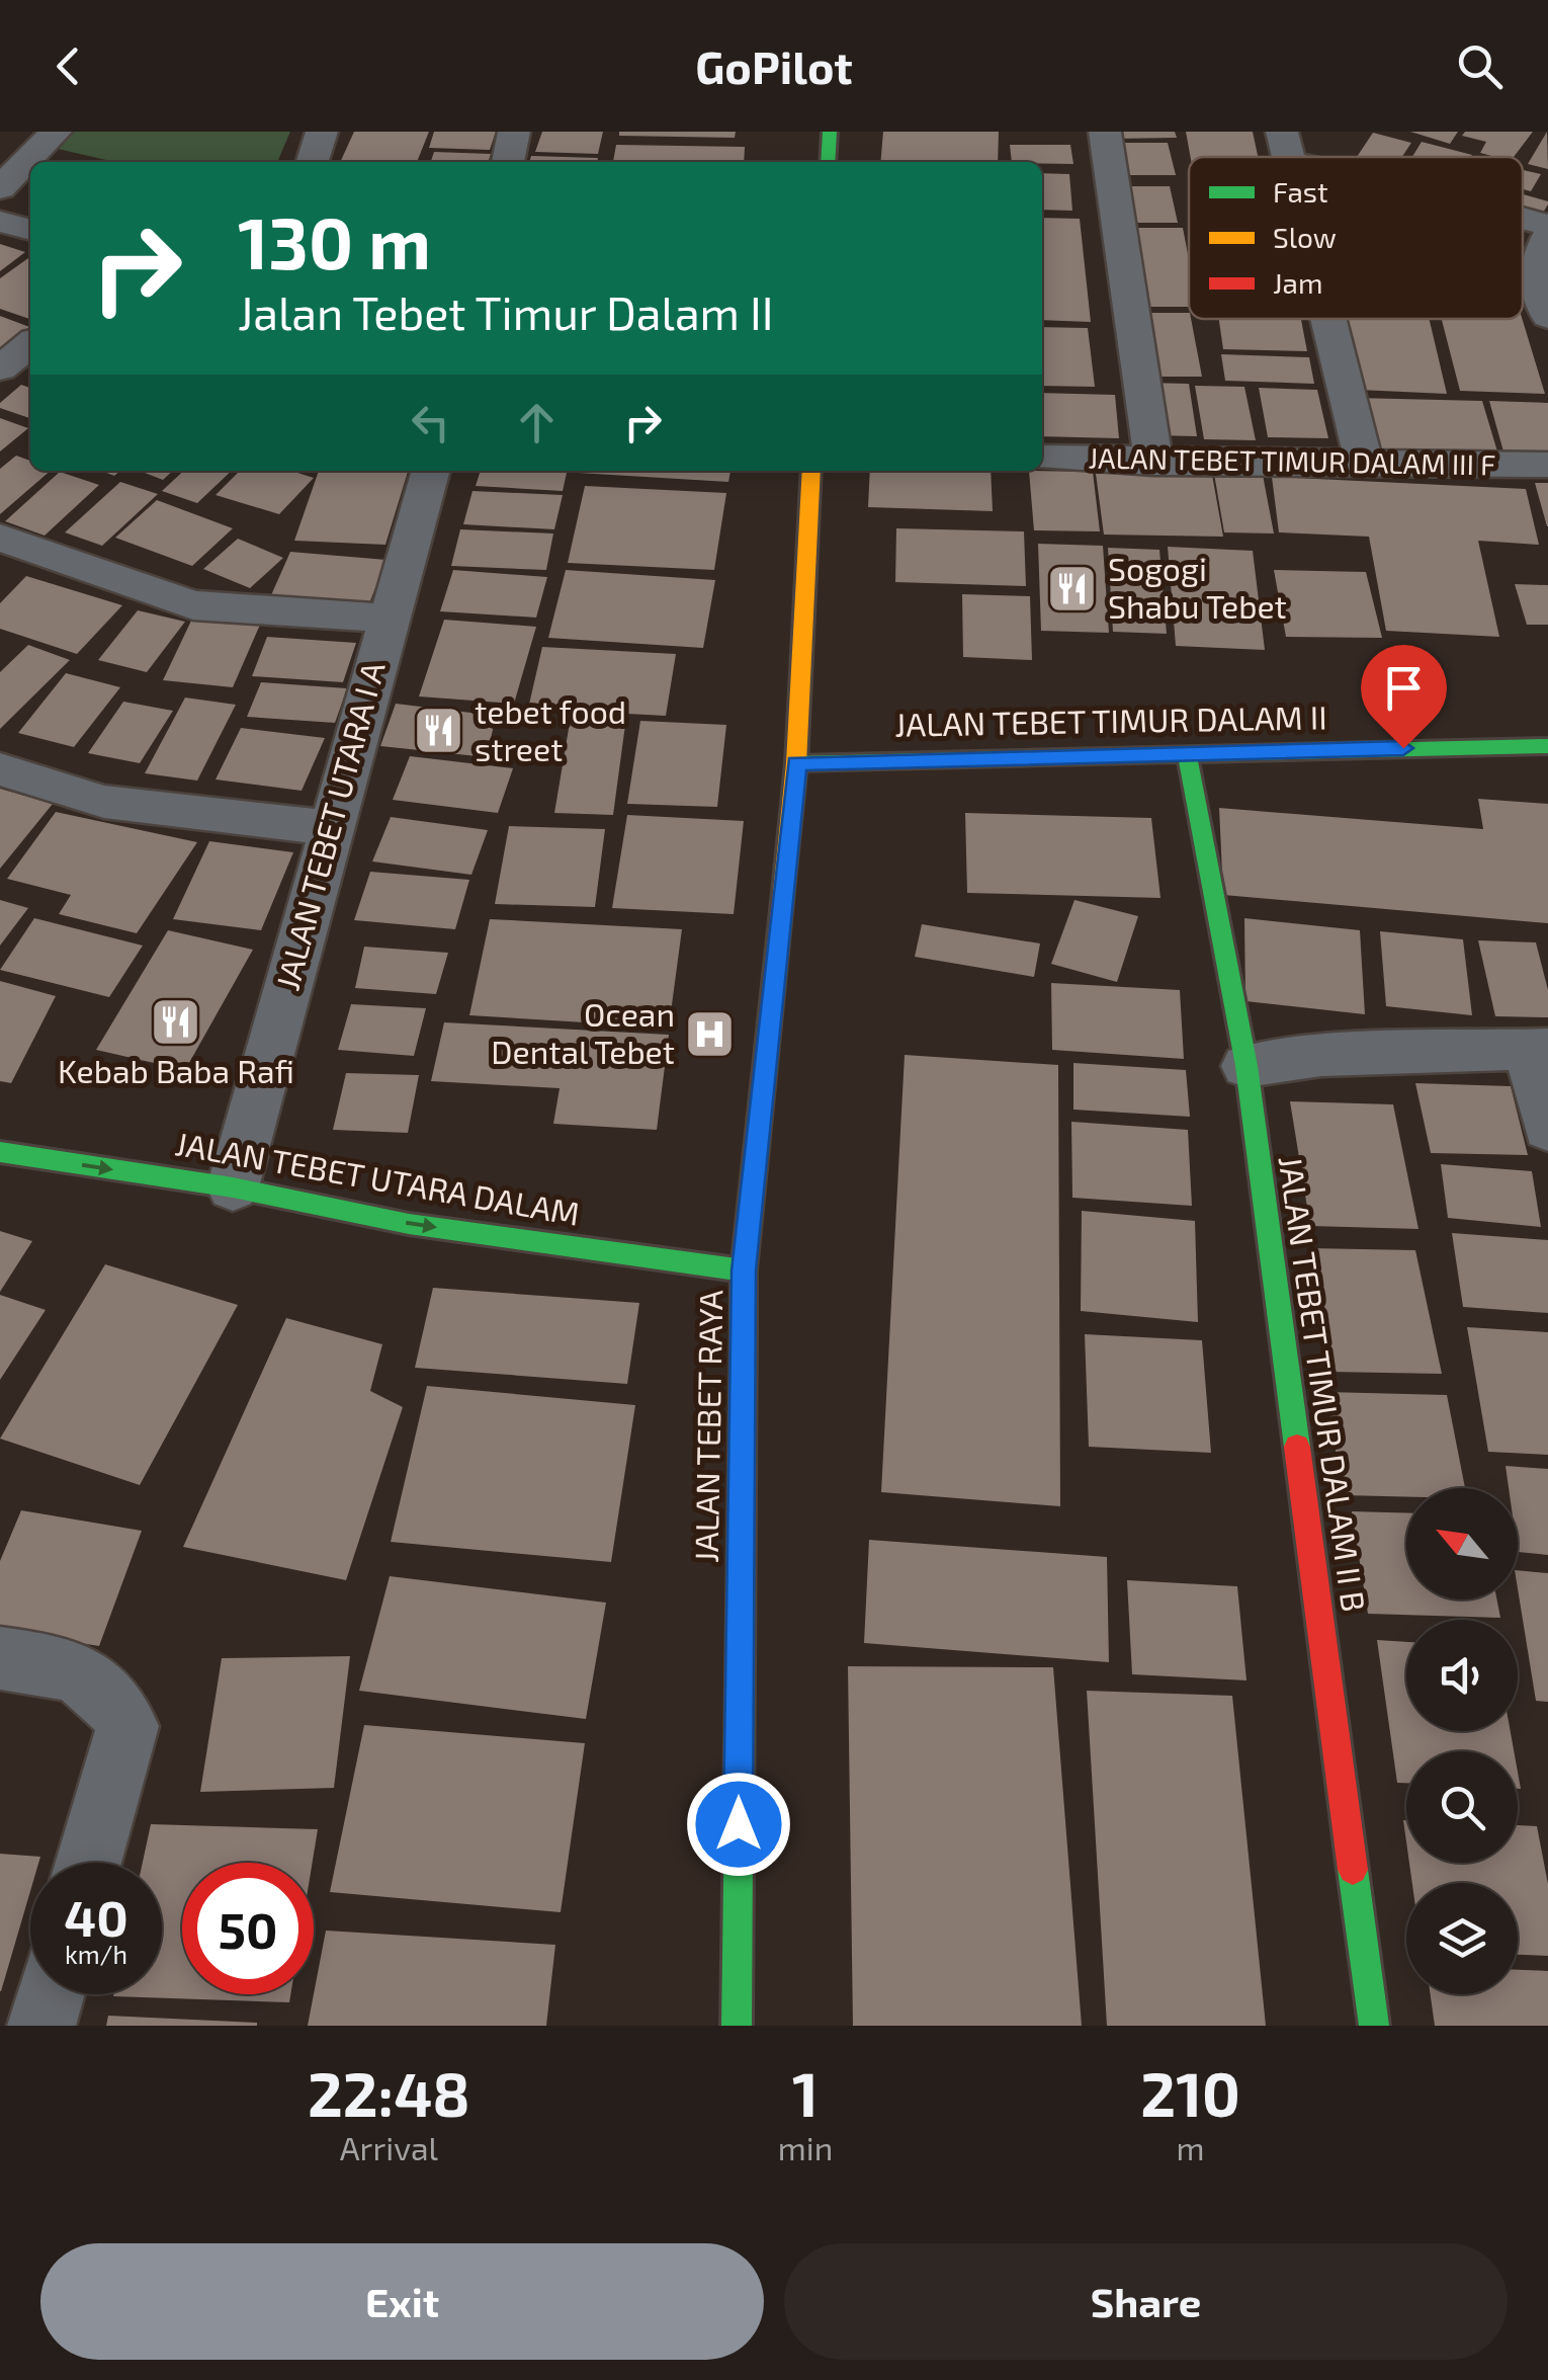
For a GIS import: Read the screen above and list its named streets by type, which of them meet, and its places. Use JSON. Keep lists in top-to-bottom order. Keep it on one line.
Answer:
{"streets":{"street":["JALAN TEBET TIMUR DALAM III F","JALAN TEBET TIMUR DALAM II","JALAN TEBET UTARA I A","JALAN TEBET UTARA DALAM","JALAN TEBET TIMUR DALAM II B","JALAN TEBET RAYA"]},"crossings":[["JALAN TEBET TIMUR DALAM II","JALAN TEBET TIMUR DALAM II B"],["JALAN TEBET TIMUR DALAM II","JALAN TEBET RAYA"],["JALAN TEBET UTARA I A","JALAN TEBET UTARA DALAM"],["JALAN TEBET UTARA DALAM","JALAN TEBET RAYA"]],"one_way":["JALAN TEBET UTARA DALAM"],"places":{"restaurant":["Sogogi Shabu Tebet","tebet food street","Kebab Baba Rafi"],"hospital":["Ocean Dental Tebet"]},"legend":["Fast","Slow","Jam"],"north":"top left","page":{"header":"GoPilot","turn":["130 m","Jalan Tebet Timur Dalam II"],"speed":"40 km/h","limit":"50","eta":["22:48","Arrival","1","min","210","m"],"buttons":["Exit","Share"]}}
